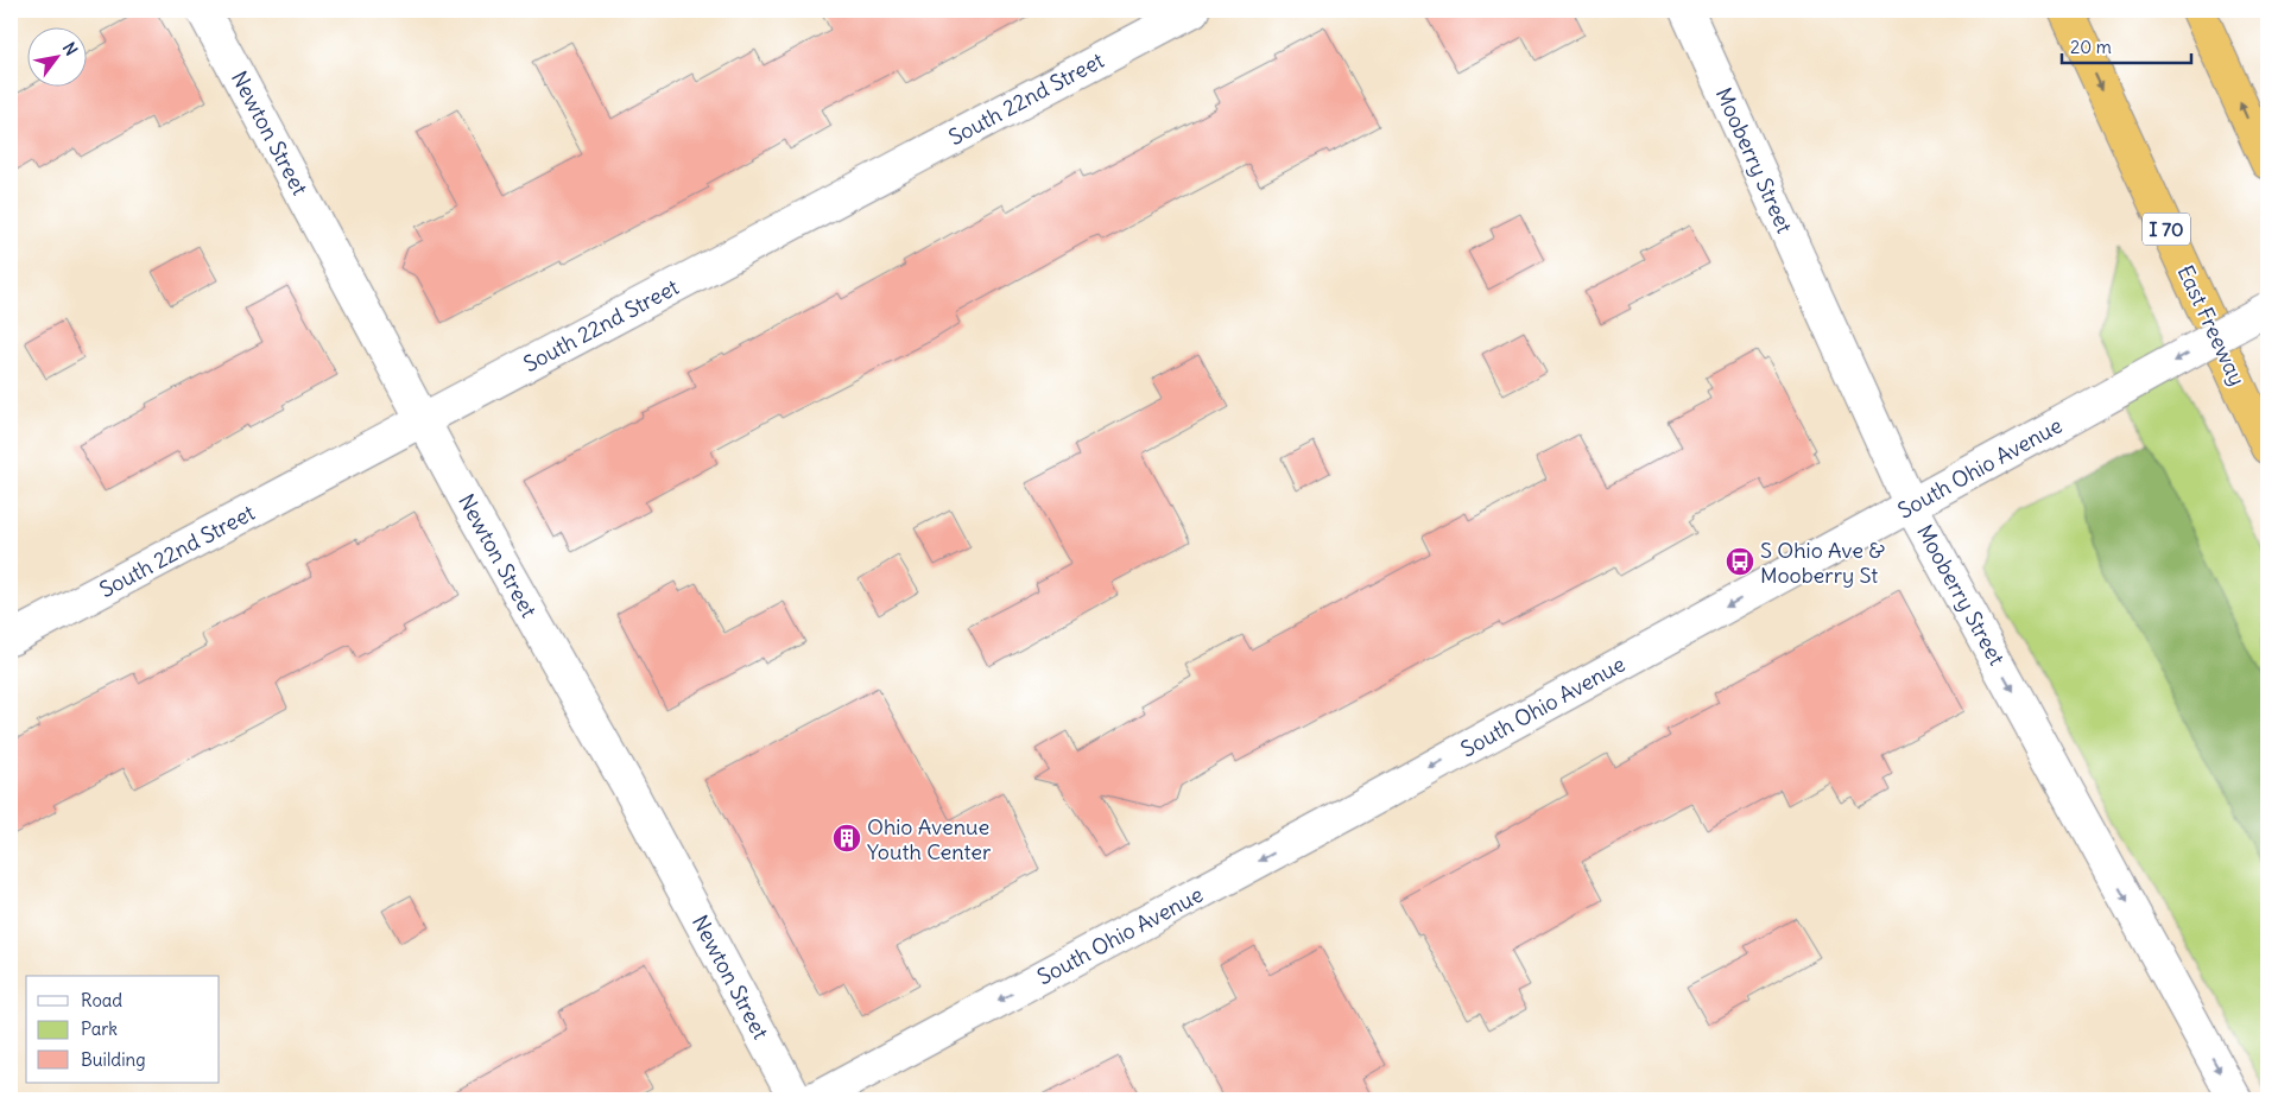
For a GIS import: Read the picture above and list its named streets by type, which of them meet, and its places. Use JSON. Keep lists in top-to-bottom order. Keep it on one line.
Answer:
{"streets":{"highway":["I 70","East Freeway"],"street":["South 22nd Street","Newton Street","Mooberry Street","South Ohio Avenue"]},"crossings":[["South 22nd Street","Newton Street"],["Mooberry Street","South Ohio Avenue"]],"one_way":["Mooberry Street","South Ohio Avenue"],"places":{"bus stop":["S Ohio Ave & Mooberry St"],"building":["Ohio Avenue Youth Center"]},"legend":["Road","Park","Building"],"scale_bar":"20 m","north":"top right"}
